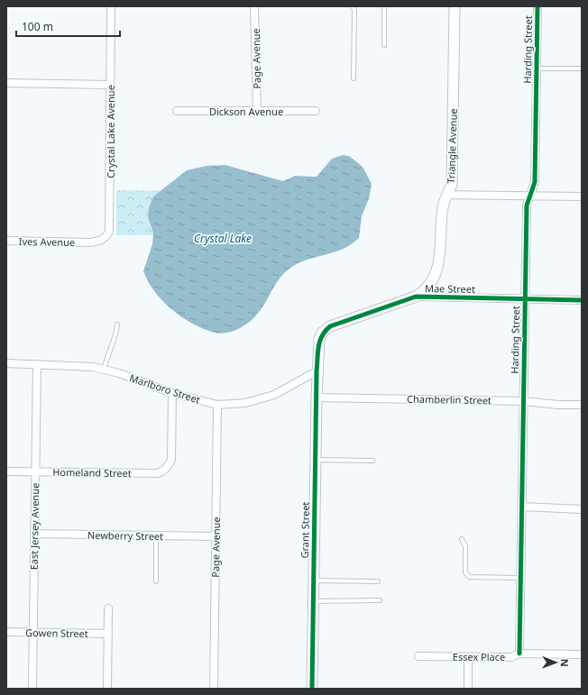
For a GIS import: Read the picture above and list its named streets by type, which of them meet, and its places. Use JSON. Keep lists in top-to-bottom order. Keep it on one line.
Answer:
{"streets":{"street":["Harding Street","Page Avenue","Dickson Avenue","Crystal Lake Avenue","Triangle Avenue","Ives Avenue","Mae Street","Marlboro Street","Chamberlin Street","Homeland Street","East Jersey Avenue","Grant Street","Newberry Street","Gowen Street","Essex Place"]},"crossings":[["Harding Street","Mae Street"],["Harding Street","Chamberlin Street"],["Harding Street","Essex Place"],["Page Avenue","Dickson Avenue"],["Page Avenue","Marlboro Street"],["Page Avenue","Newberry Street"],["Crystal Lake Avenue","Ives Avenue"],["Triangle Avenue","Mae Street"],["Mae Street","Marlboro Street"],["Mae Street","Grant Street"],["Marlboro Street","Homeland Street"],["Marlboro Street","East Jersey Avenue"],["Marlboro Street","Grant Street"],["Chamberlin Street","Grant Street"],["Homeland Street","East Jersey Avenue"],["East Jersey Avenue","Newberry Street"],["East Jersey Avenue","Gowen Street"]],"water":["Crystal Lake"],"scale_bar":"100 m","north":"right"}
